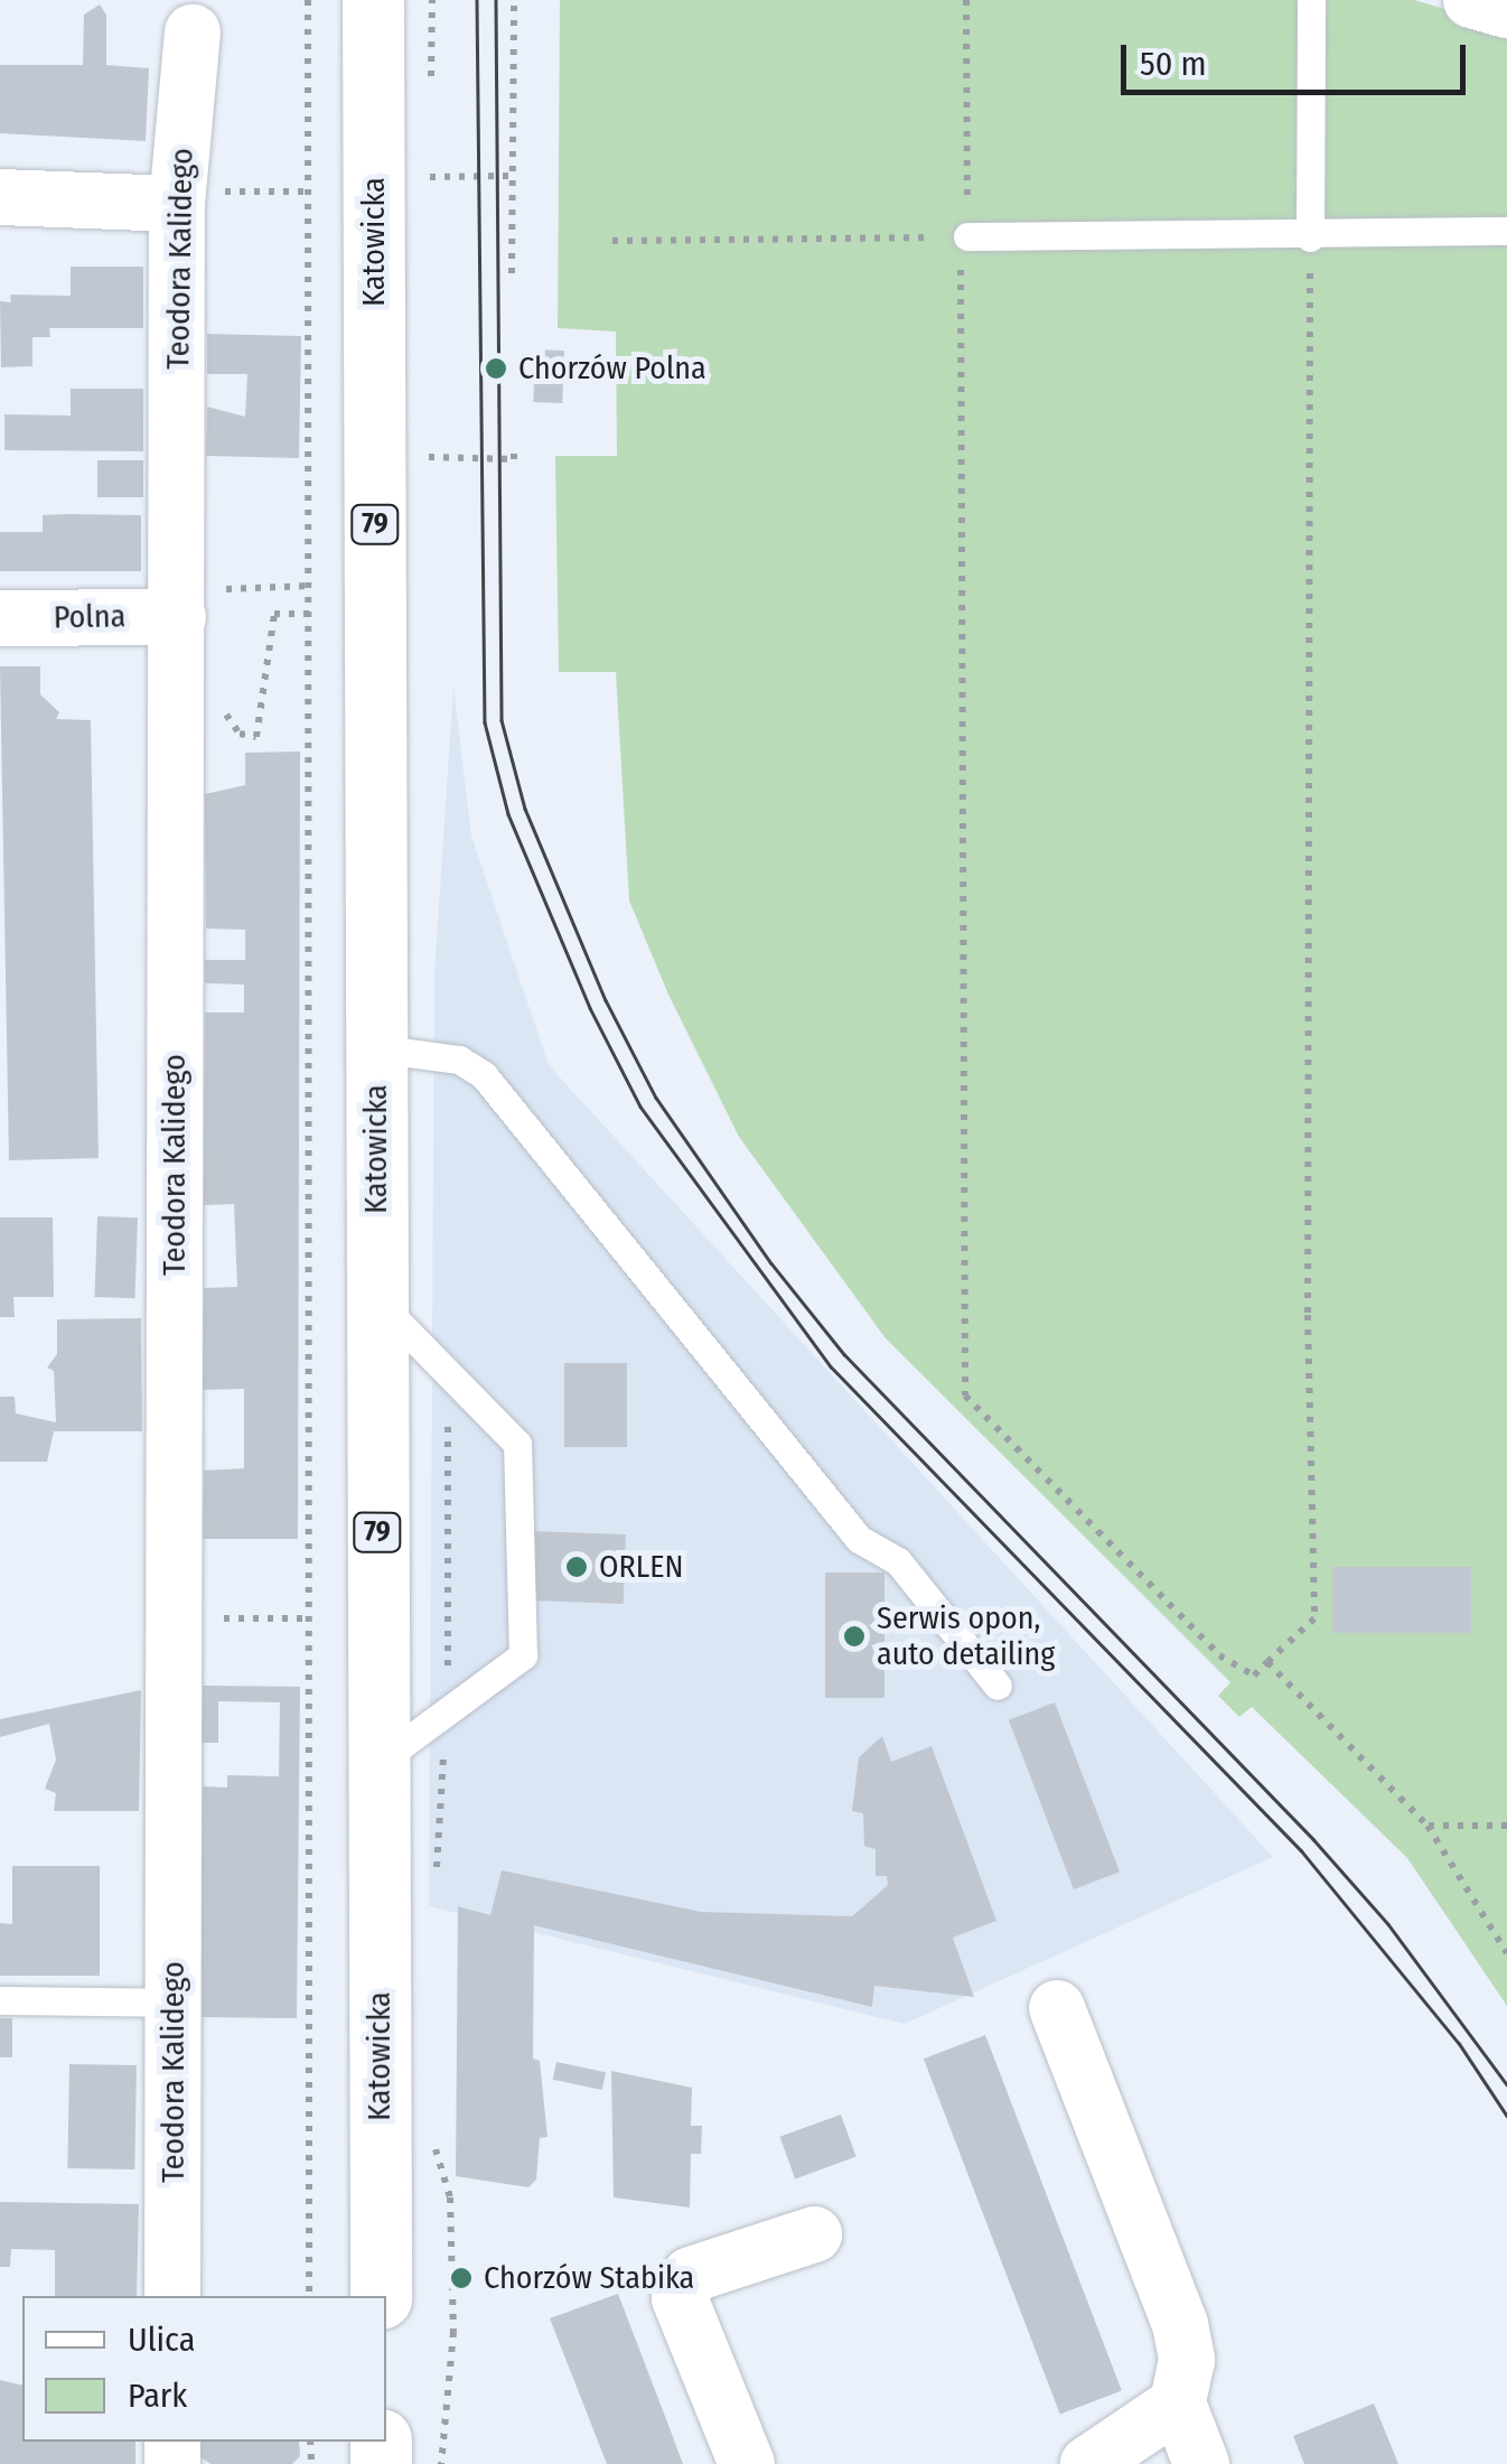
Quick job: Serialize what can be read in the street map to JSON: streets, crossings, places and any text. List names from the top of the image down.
{
  "streets": {
    "main road": ["Katowicka", "79"],
    "street": ["Teodora Kalidego", "Polna"]
  },
  "crossings": [
    ["Teodora Kalidego", "Polna"]
  ],
  "places": [
    "Chorzów Polna",
    "ORLEN",
    "Serwis opon, auto detailing",
    "Chorzów Stabika"
  ],
  "legend": ["Ulica", "Park"],
  "scale_bar": "50 m"
}
